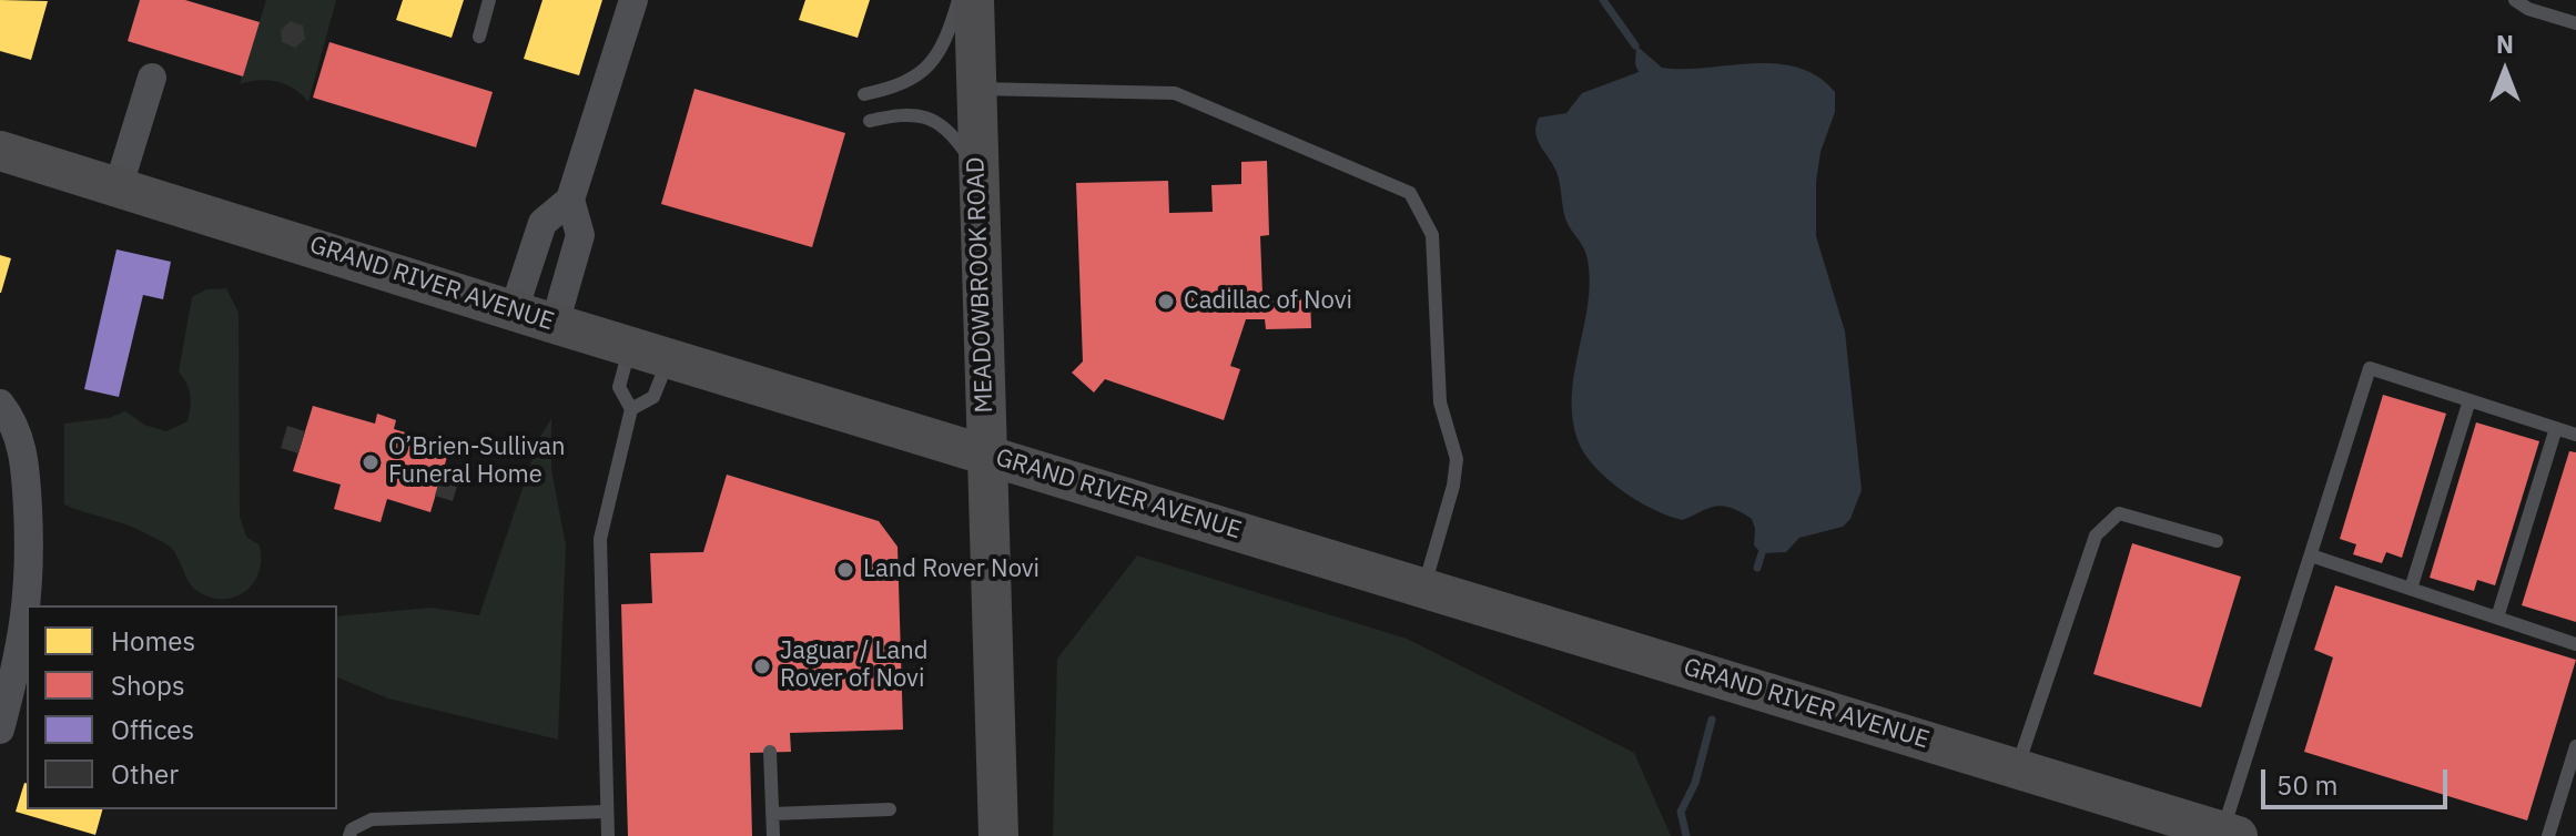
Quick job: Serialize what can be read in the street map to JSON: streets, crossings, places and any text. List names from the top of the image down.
{
  "streets": {
    "main road": ["GRAND RIVER AVENUE", "MEADOWBROOK ROAD"]
  },
  "crossings": [
    ["GRAND RIVER AVENUE", "MEADOWBROOK ROAD"]
  ],
  "places": [
    "Cadillac of Novi",
    "O’Brien-Sullivan Funeral Home",
    "Land Rover Novi",
    "Jaguar / Land Rover of Novi"
  ],
  "legend": [
    "Homes",
    "Shops",
    "Offices",
    "Other"
  ],
  "scale_bar": "50 m",
  "north": "top"
}
